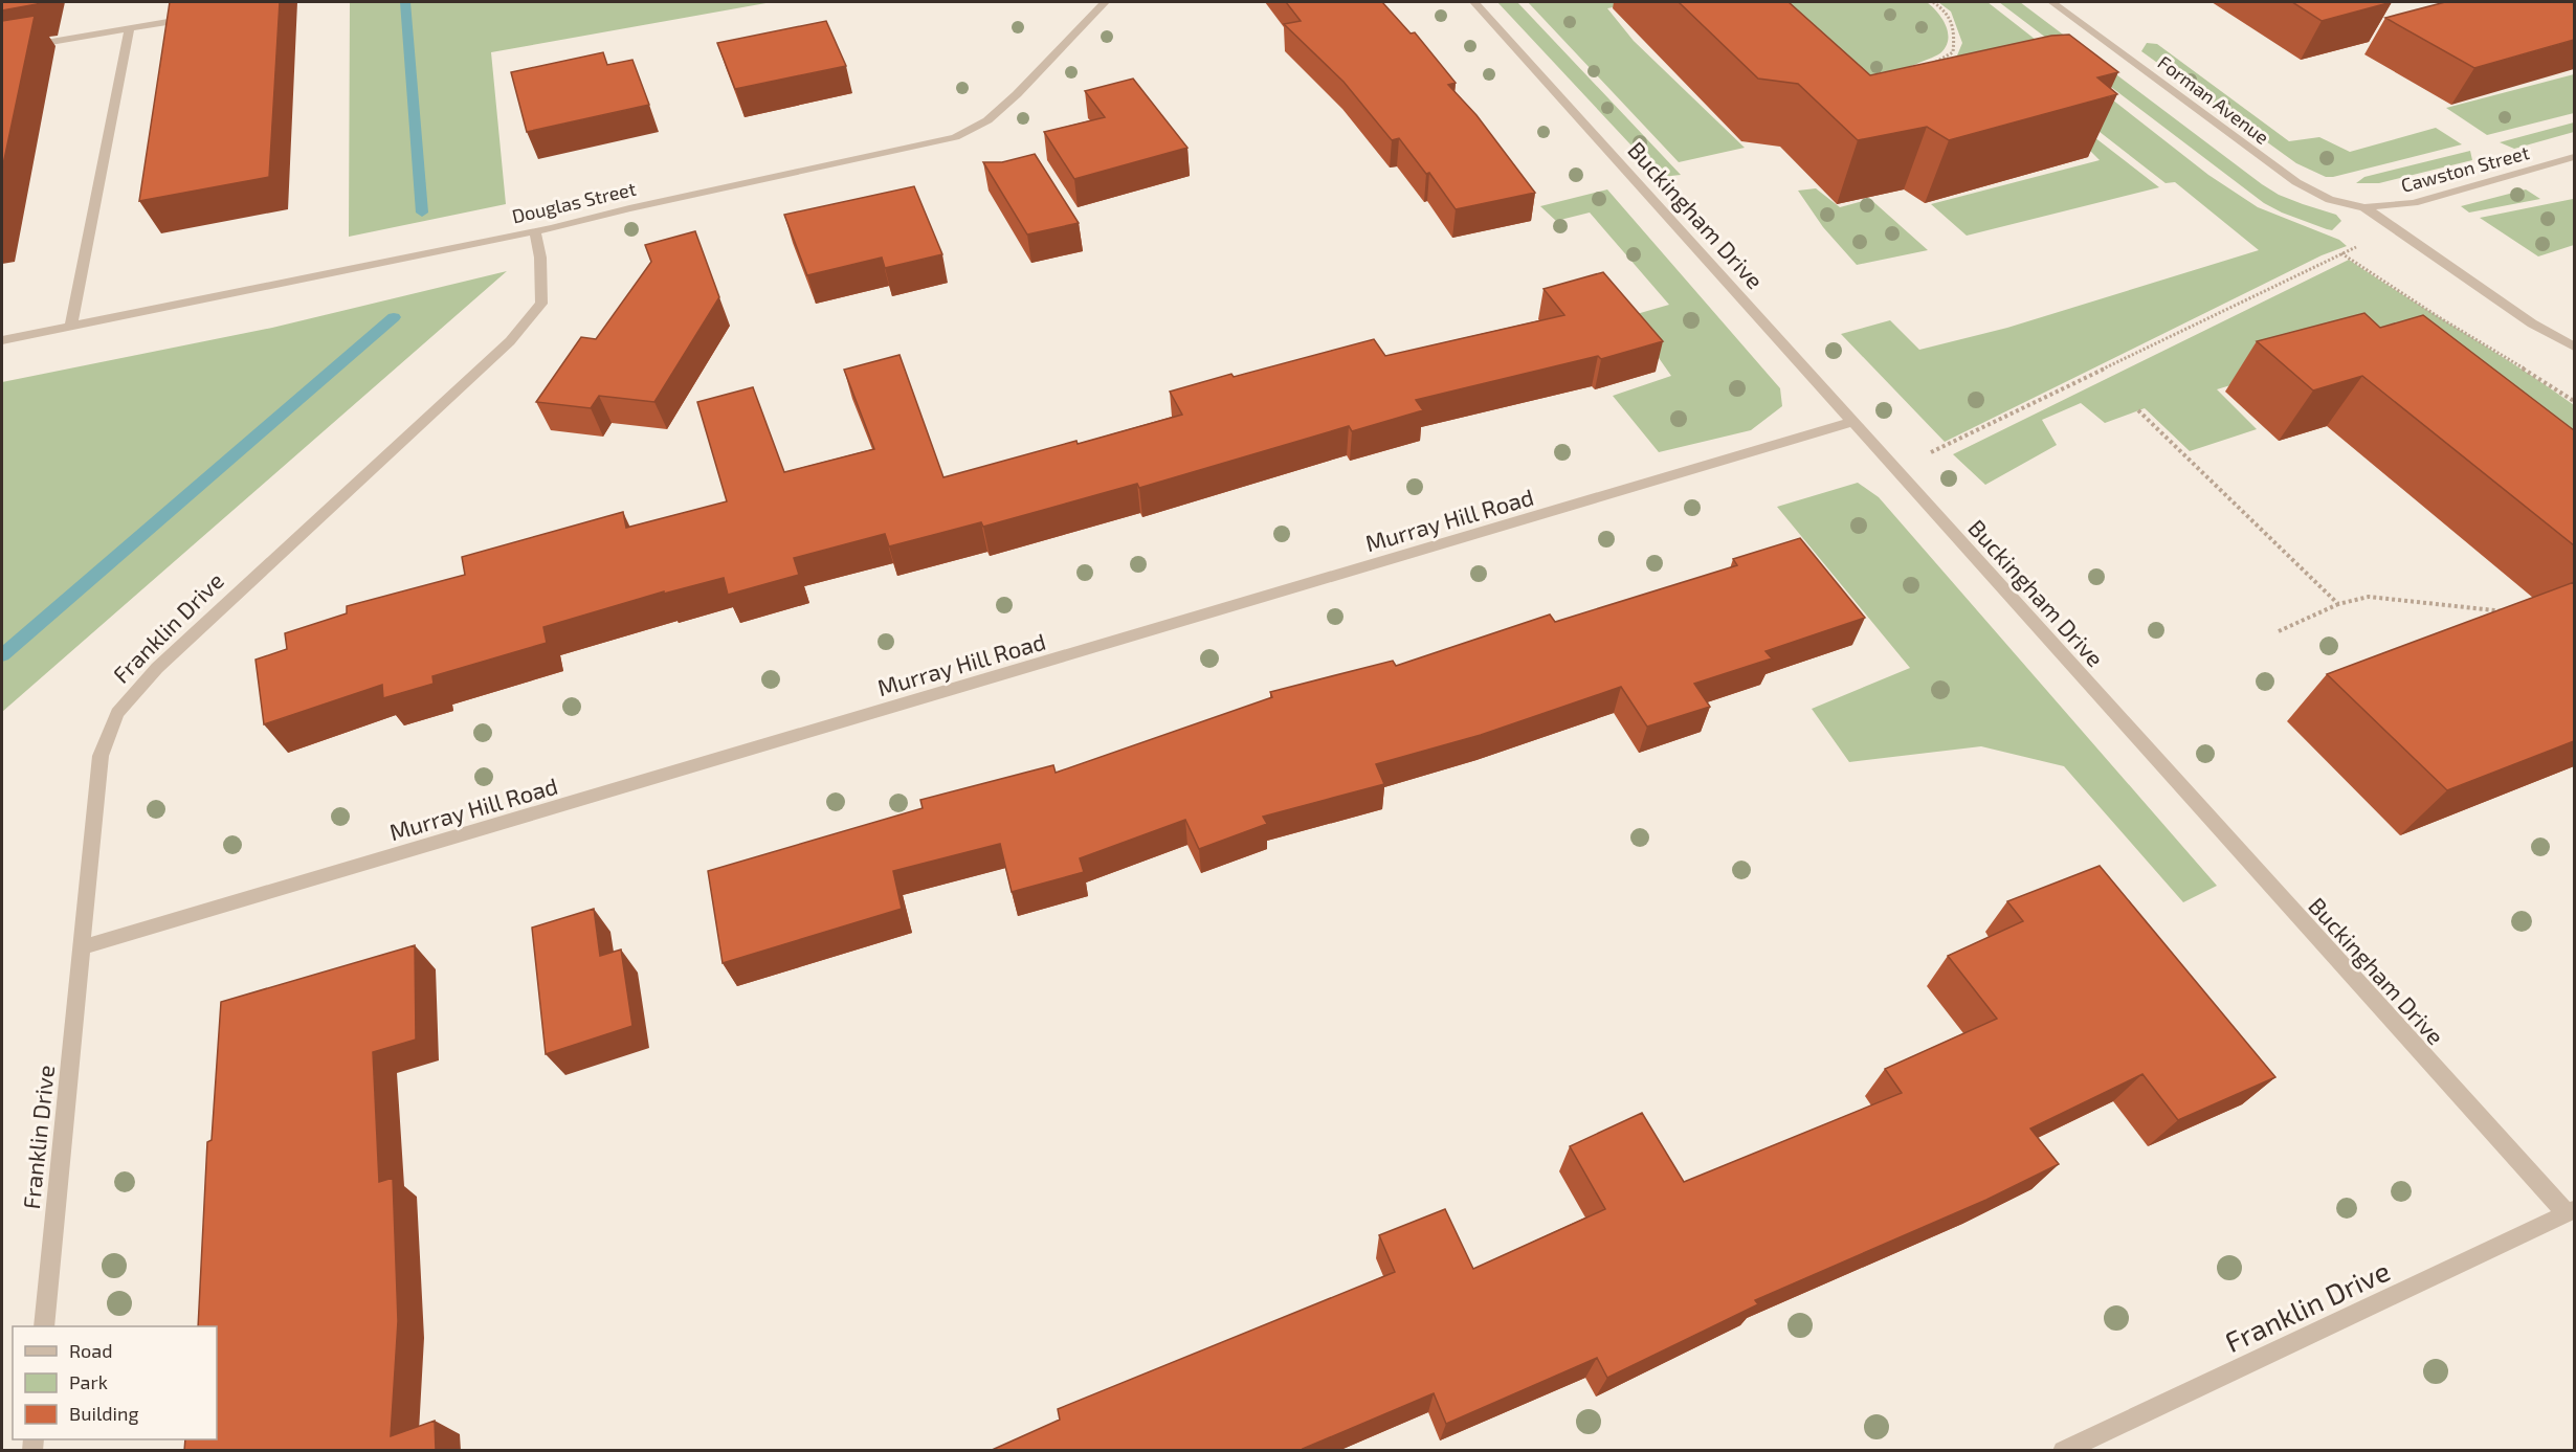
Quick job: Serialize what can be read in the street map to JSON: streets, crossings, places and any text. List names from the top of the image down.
{
  "streets": {
    "street": [
      "Forman Avenue",
      "Cawston Street",
      "Douglas Street",
      "Buckingham Drive",
      "Murray Hill Road",
      "Franklin Drive"
    ]
  },
  "crossings": [
    ["Forman Avenue", "Cawston Street"],
    ["Douglas Street", "Franklin Drive"],
    ["Buckingham Drive", "Murray Hill Road"],
    ["Buckingham Drive", "Franklin Drive"],
    ["Murray Hill Road", "Franklin Drive"]
  ],
  "legend": ["Road", "Park", "Building"]
}
